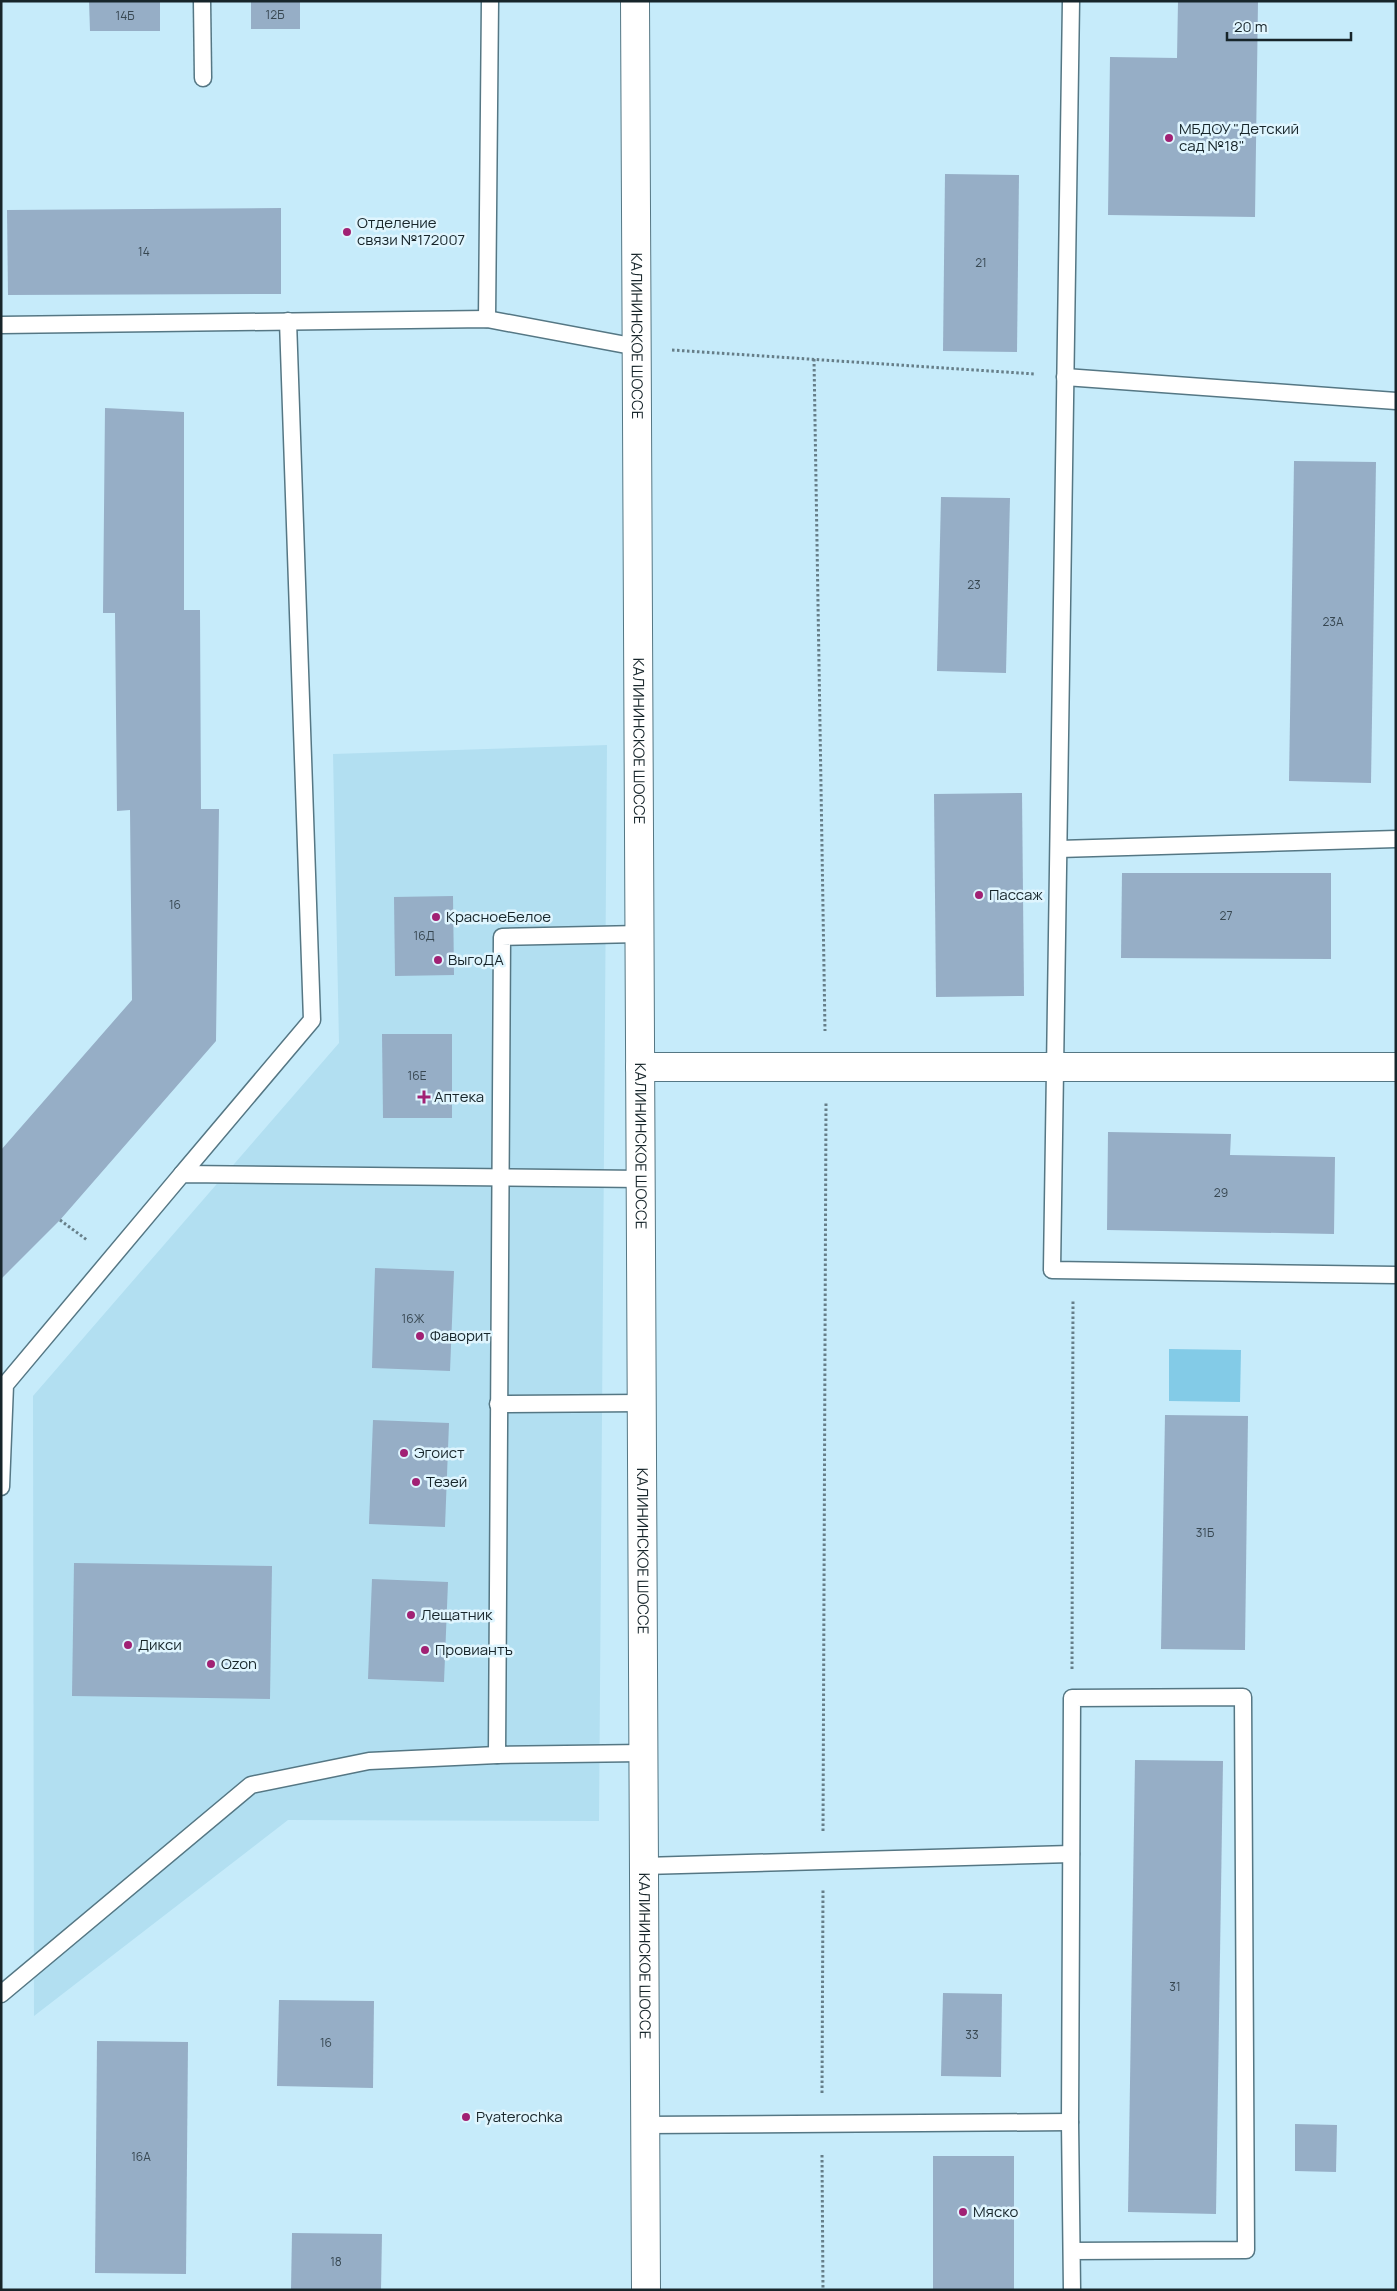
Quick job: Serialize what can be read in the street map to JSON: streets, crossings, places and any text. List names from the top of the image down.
{
  "streets": {
    "main road": ["КАЛИНИНСКОЕ ШОССЕ"]
  },
  "places": {
    "other": [
      "МБДОУ \"Детский сад №18\"",
      "Отделение связи №172007",
      "Пассаж",
      "КрасноеБелое",
      "ВыгоДА",
      "Фаворит",
      "Эгоист",
      "Тезей",
      "Лещатник",
      "Дикси",
      "Провиантъ",
      "Ozon",
      "Pyaterochka",
      "Мяско"
    ],
    "health": ["Аптека"]
  },
  "house_numbers": [
    "12Б",
    "14Б",
    "14",
    "21",
    "23",
    "23А",
    "16",
    "27",
    "16Д",
    "16Е",
    "29",
    "16Ж",
    "31Б",
    "31",
    "33",
    "16",
    "16А",
    "18"
  ],
  "scale_bar": "20 m"
}
